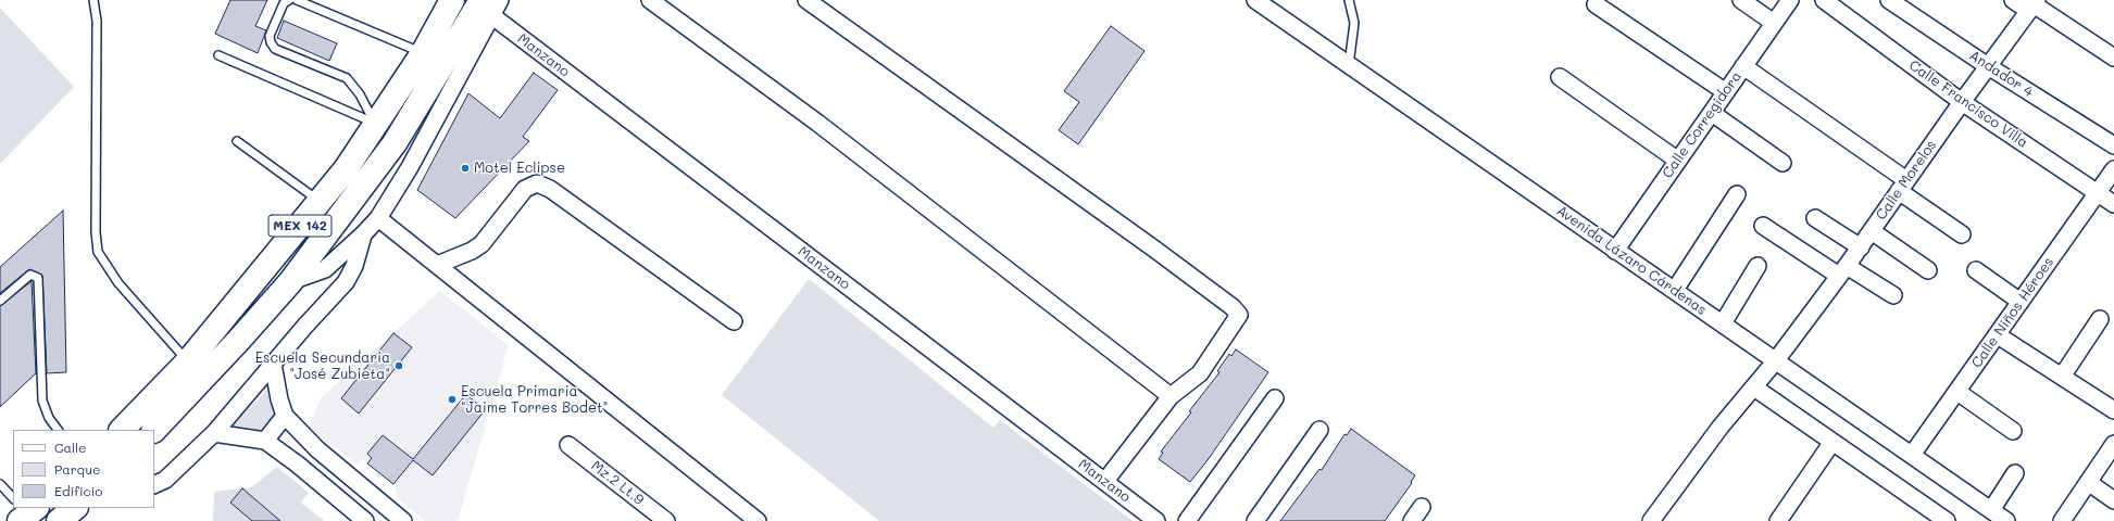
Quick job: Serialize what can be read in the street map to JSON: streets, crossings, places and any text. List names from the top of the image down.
{
  "streets": {
    "highway": ["MEX 142"],
    "street": [
      "Manzano",
      "Andador 4",
      "Calle Francisco Villa",
      "Calle Corregidora",
      "Calle Morelos",
      "Avenida Lázaro Cárdenas",
      "Calle Niños Héroes",
      "Mz.2 Lt.9"
    ]
  },
  "crossings": [
    ["Manzano", "MEX 142"],
    ["Andador 4", "Calle Morelos"],
    ["Calle Francisco Villa", "Calle Morelos"],
    ["Calle Francisco Villa", "Calle Niños Héroes"],
    ["Calle Corregidora", "Avenida Lázaro Cárdenas"],
    ["Calle Morelos", "Avenida Lázaro Cárdenas"],
    ["Avenida Lázaro Cárdenas", "Calle Niños Héroes"]
  ],
  "places": ["Motel Eclipse", "Escuela Secundaria \"José Zubieta\"", "Escuela Primaria \"Jaime Torres Bodet\""],
  "legend": ["Calle", "Parque", "Edificio"]
}
